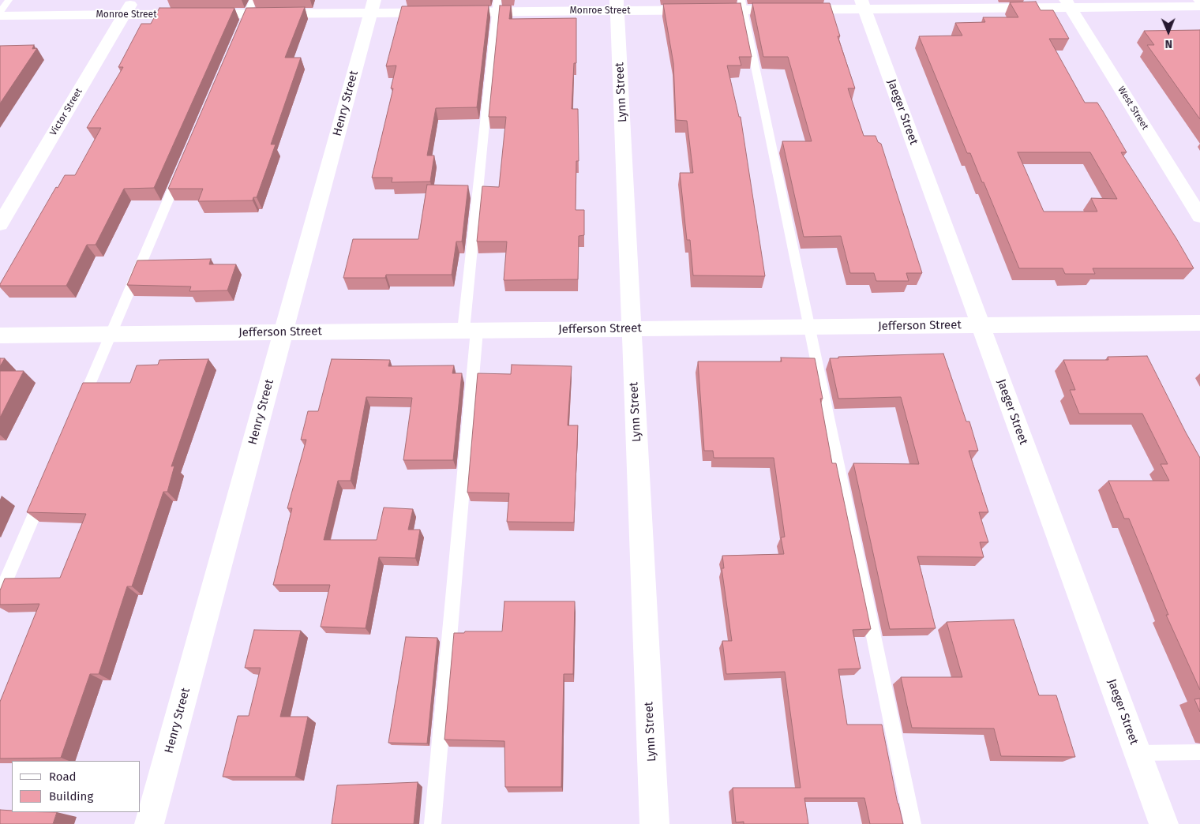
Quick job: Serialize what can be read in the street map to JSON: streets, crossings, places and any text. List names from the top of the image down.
{
  "streets": {
    "street": [
      "Monroe Street",
      "Lynn Street",
      "Henry Street",
      "West Street",
      "Victor Street",
      "Jaeger Street",
      "Jefferson Street"
    ]
  },
  "crossings": [
    ["Monroe Street", "Lynn Street"],
    ["Monroe Street", "Henry Street"],
    ["Monroe Street", "West Street"],
    ["Monroe Street", "Victor Street"],
    ["Monroe Street", "Jaeger Street"],
    ["Lynn Street", "Jefferson Street"],
    ["Henry Street", "Jefferson Street"],
    ["Jaeger Street", "Jefferson Street"]
  ],
  "legend": ["Road", "Building"],
  "north": "bottom"
}
